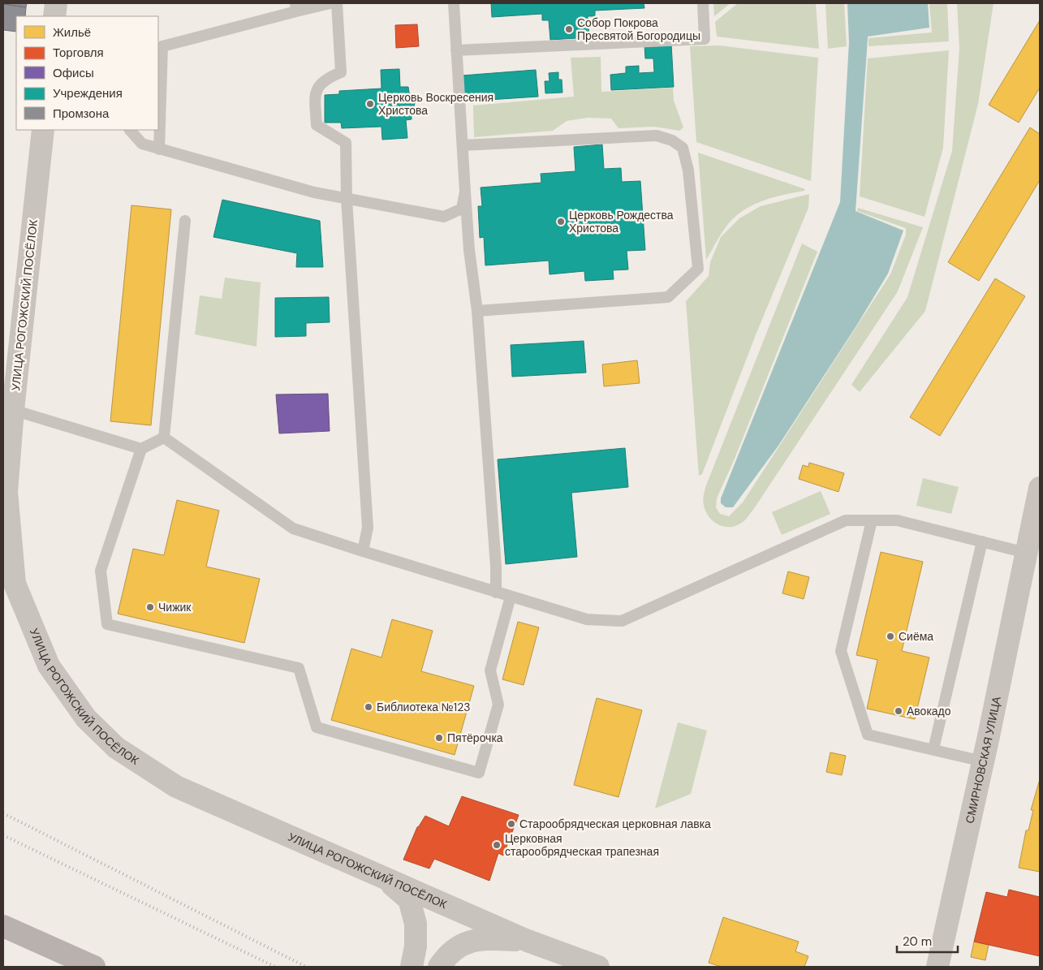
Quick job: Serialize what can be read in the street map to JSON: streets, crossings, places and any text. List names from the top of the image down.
{
  "streets": {
    "street": ["УЛИЦА РОГОЖСКИЙ ПОСЁЛОК", "СМИРНОВСКАЯ УЛИЦА"]
  },
  "places": [
    "Собор Покрова Пресвятой Богородицы",
    "Церковь Воскресения Христова",
    "Церковь Рождества Христова",
    "Чижик",
    "Сиёма",
    "Библиотека №123",
    "Авокадо",
    "Пятёрочка",
    "Старообрядческая церковная лавка",
    "Церковная старообрядческая трапезная"
  ],
  "legend": [
    "Жильё",
    "Торговля",
    "Офисы",
    "Учреждения",
    "Промзона"
  ],
  "scale_bar": "20 m"
}
